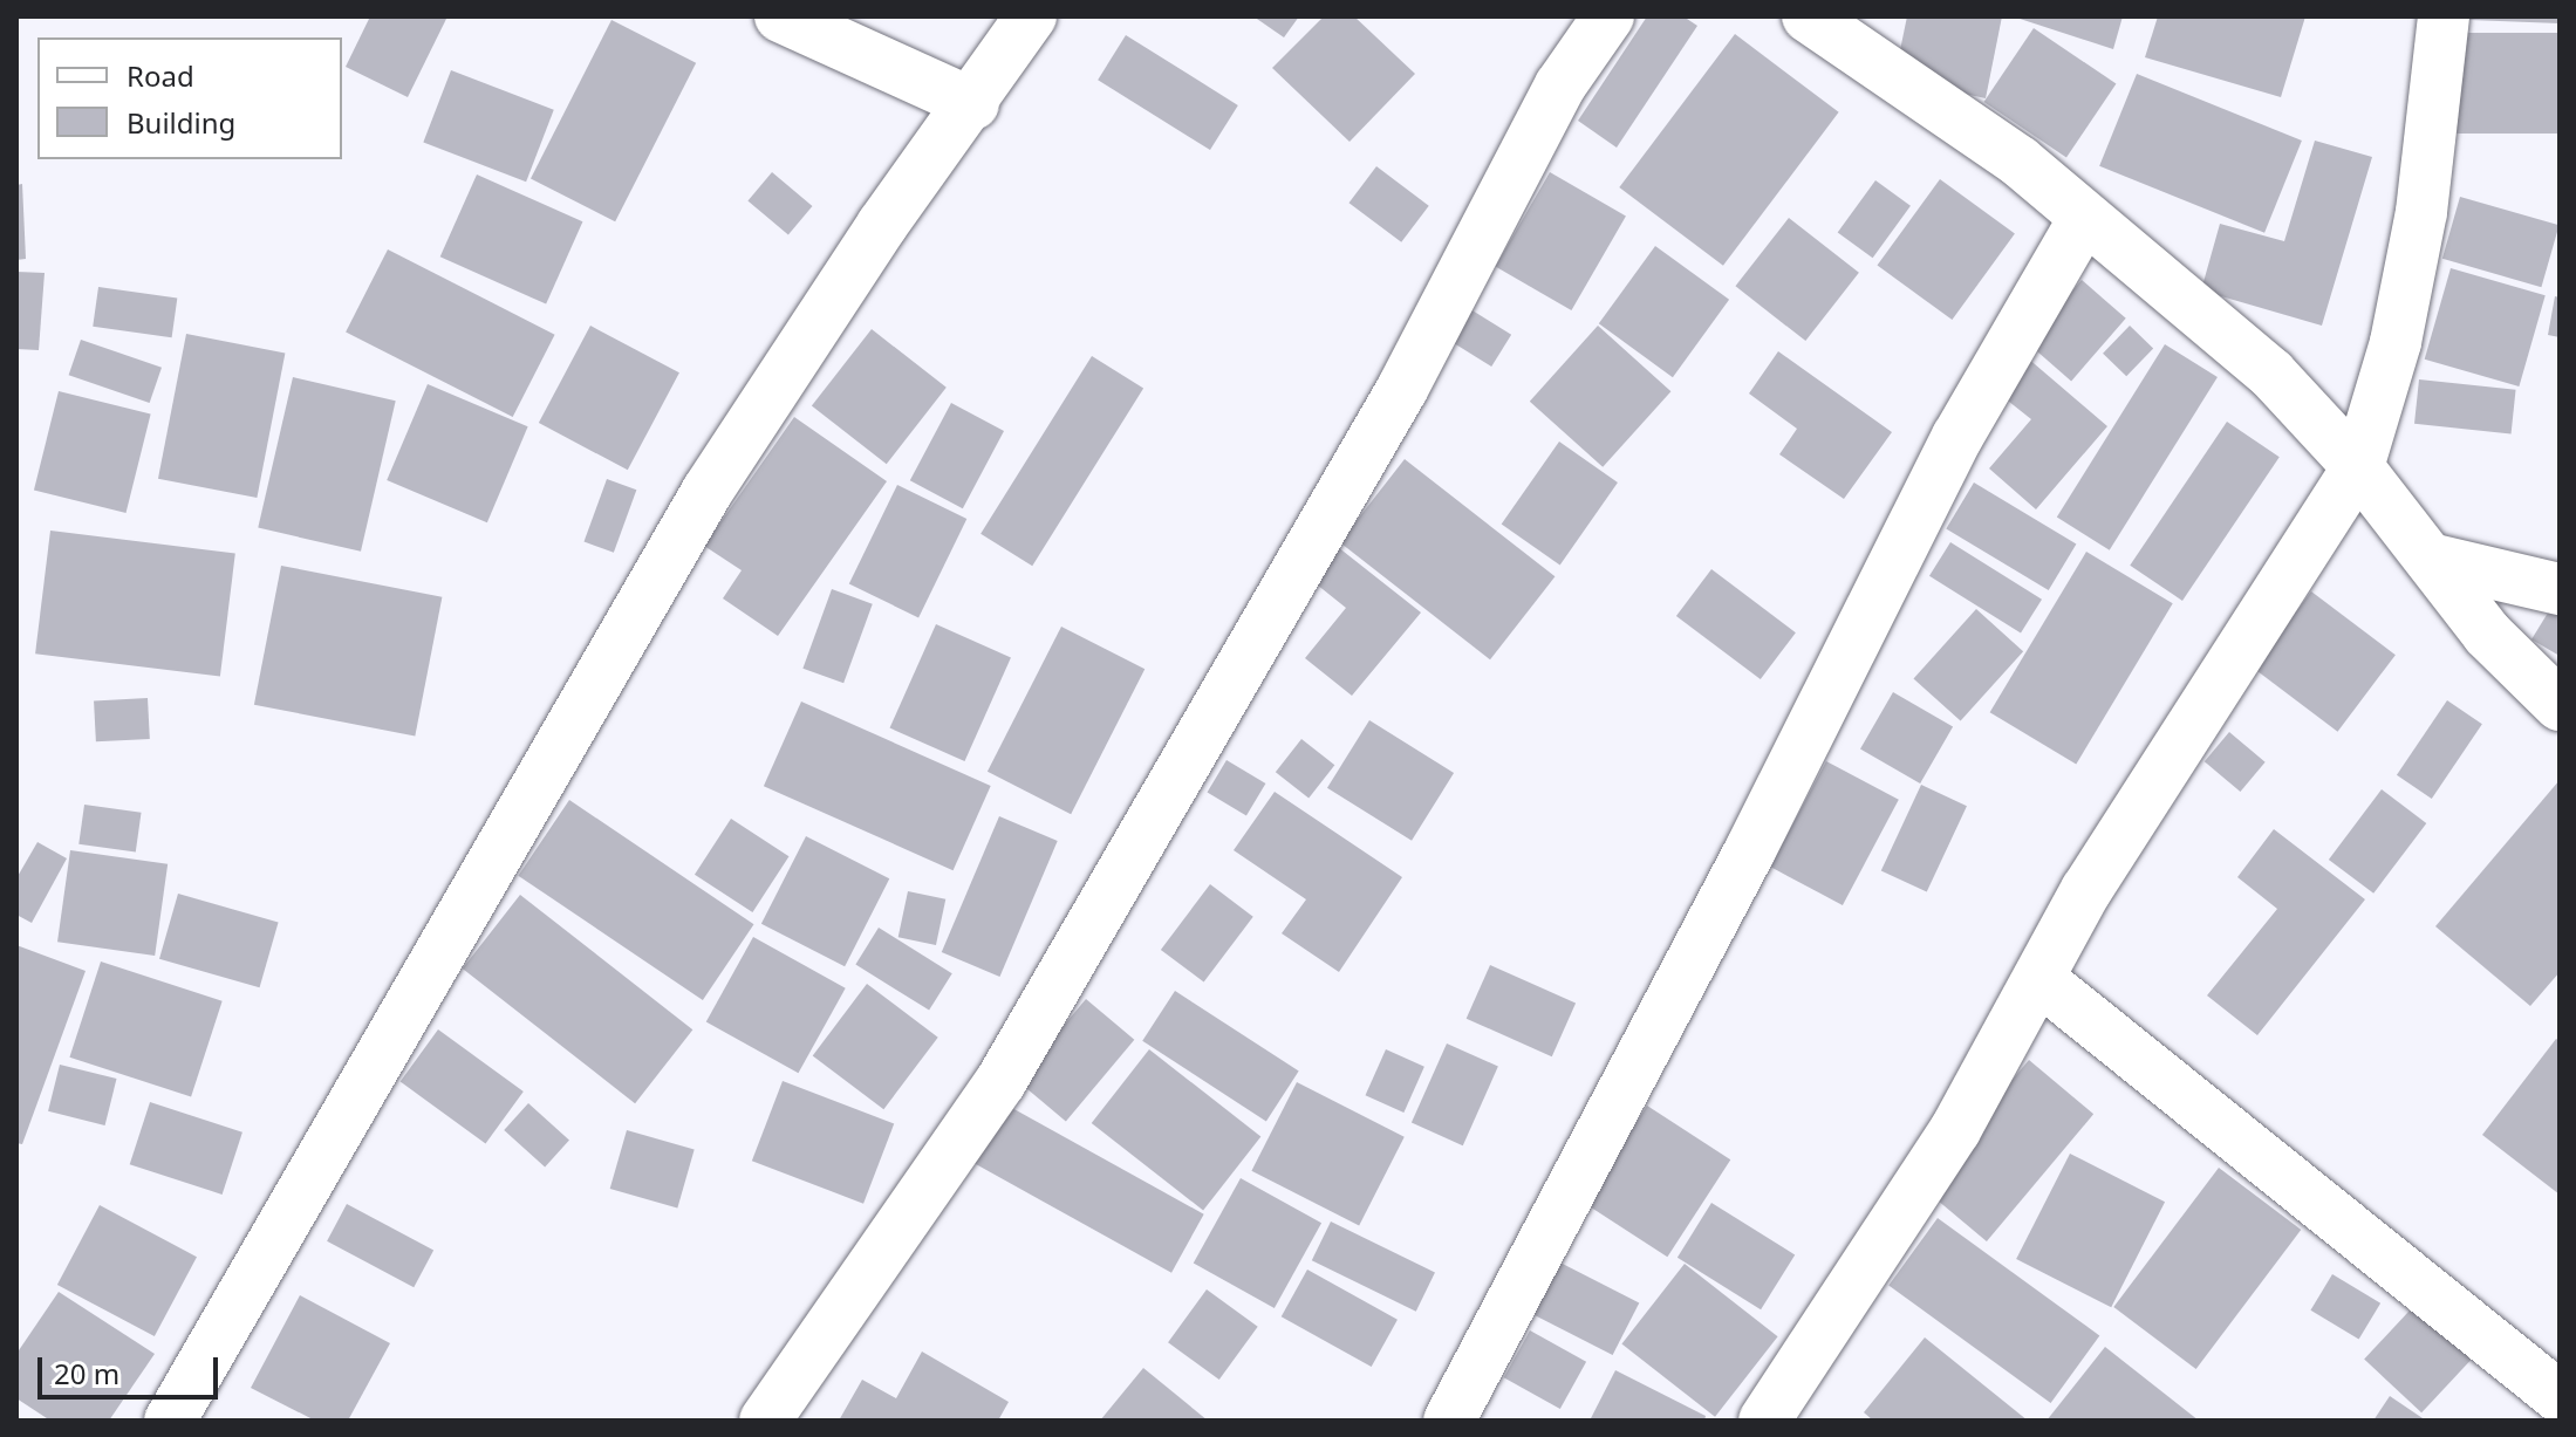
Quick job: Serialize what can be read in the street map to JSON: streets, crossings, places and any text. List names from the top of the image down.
{
  "legend": ["Road", "Building"],
  "scale_bar": "20 m"
}
